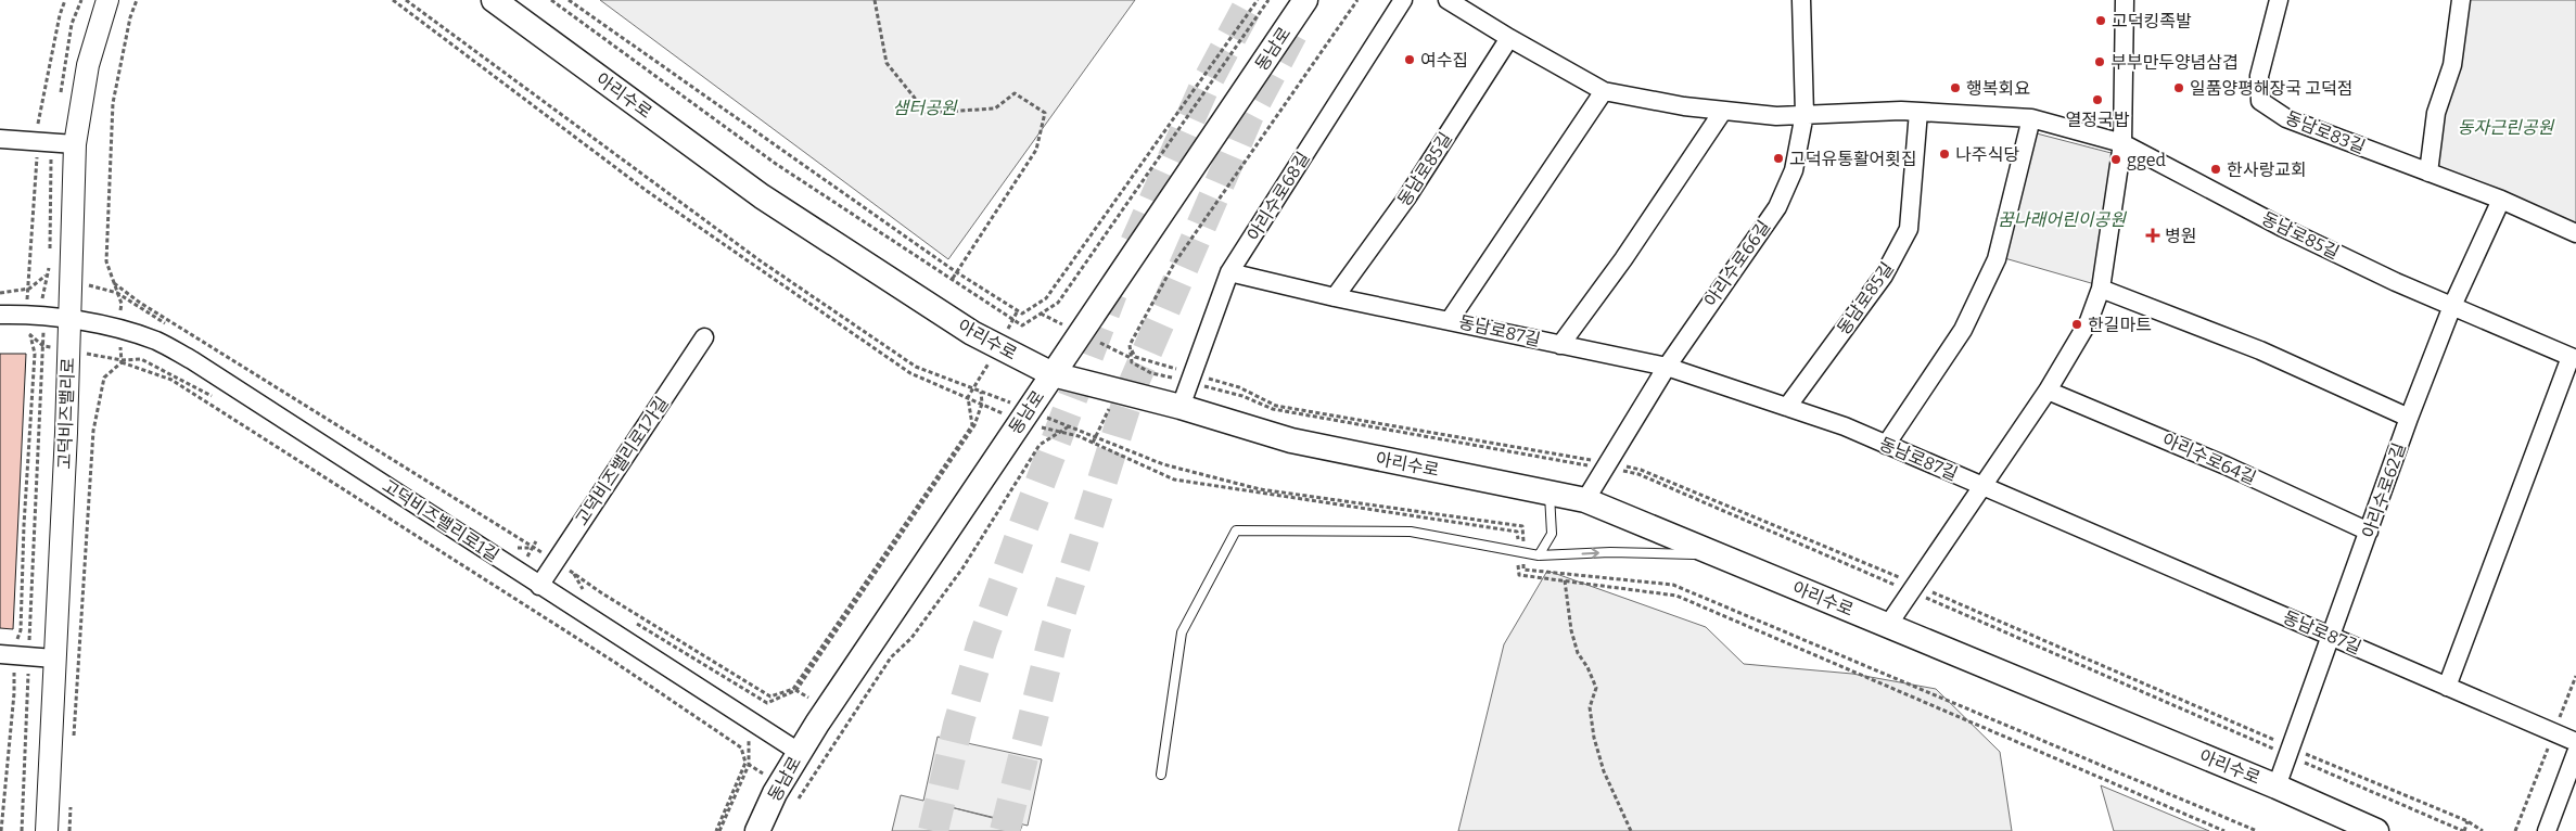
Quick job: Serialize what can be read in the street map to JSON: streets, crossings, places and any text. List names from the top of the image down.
{
  "streets": {
    "main road": ["동남로", "아리수로"],
    "street": [
      "동남로83길",
      "동남로85길",
      "아리수로68길",
      "아리수로66길",
      "동남로87길",
      "고덕비즈밸리로",
      "아리수로64길",
      "고덕비즈밸리로1가길",
      "아리수로62길",
      "고덕비즈밸리로1길"
    ]
  },
  "crossings": [
    ["동남로", "아리수로"],
    ["동남로", "고덕비즈밸리로1길"],
    ["아리수로", "아리수로68길"],
    ["아리수로", "아리수로66길"],
    ["아리수로", "아리수로62길"],
    ["동남로83길", "아리수로62길"],
    ["동남로85길", "아리수로66길"],
    ["동남로85길", "동남로87길"],
    ["동남로85길", "아리수로62길"],
    ["아리수로68길", "동남로87길"],
    ["아리수로66길", "동남로87길"],
    ["동남로87길", "아리수로62길"],
    ["고덕비즈밸리로", "고덕비즈밸리로1길"],
    ["아리수로64길", "아리수로62길"],
    ["고덕비즈밸리로1가길", "고덕비즈밸리로1길"]
  ],
  "parks": ["샘터공원", "동자근린공원", "꿈나래어린이공원"],
  "places": {
    "other": [
      "고덕킹족발",
      "여수집",
      "부부만두양념삼겹",
      "행복회요",
      "일품양평해장국 고덕점",
      "열정국밥",
      "나주식당",
      "고덕유통활어횟집",
      "gged",
      "한사랑교회",
      "한길마트"
    ],
    "health": ["병원"]
  }
}
